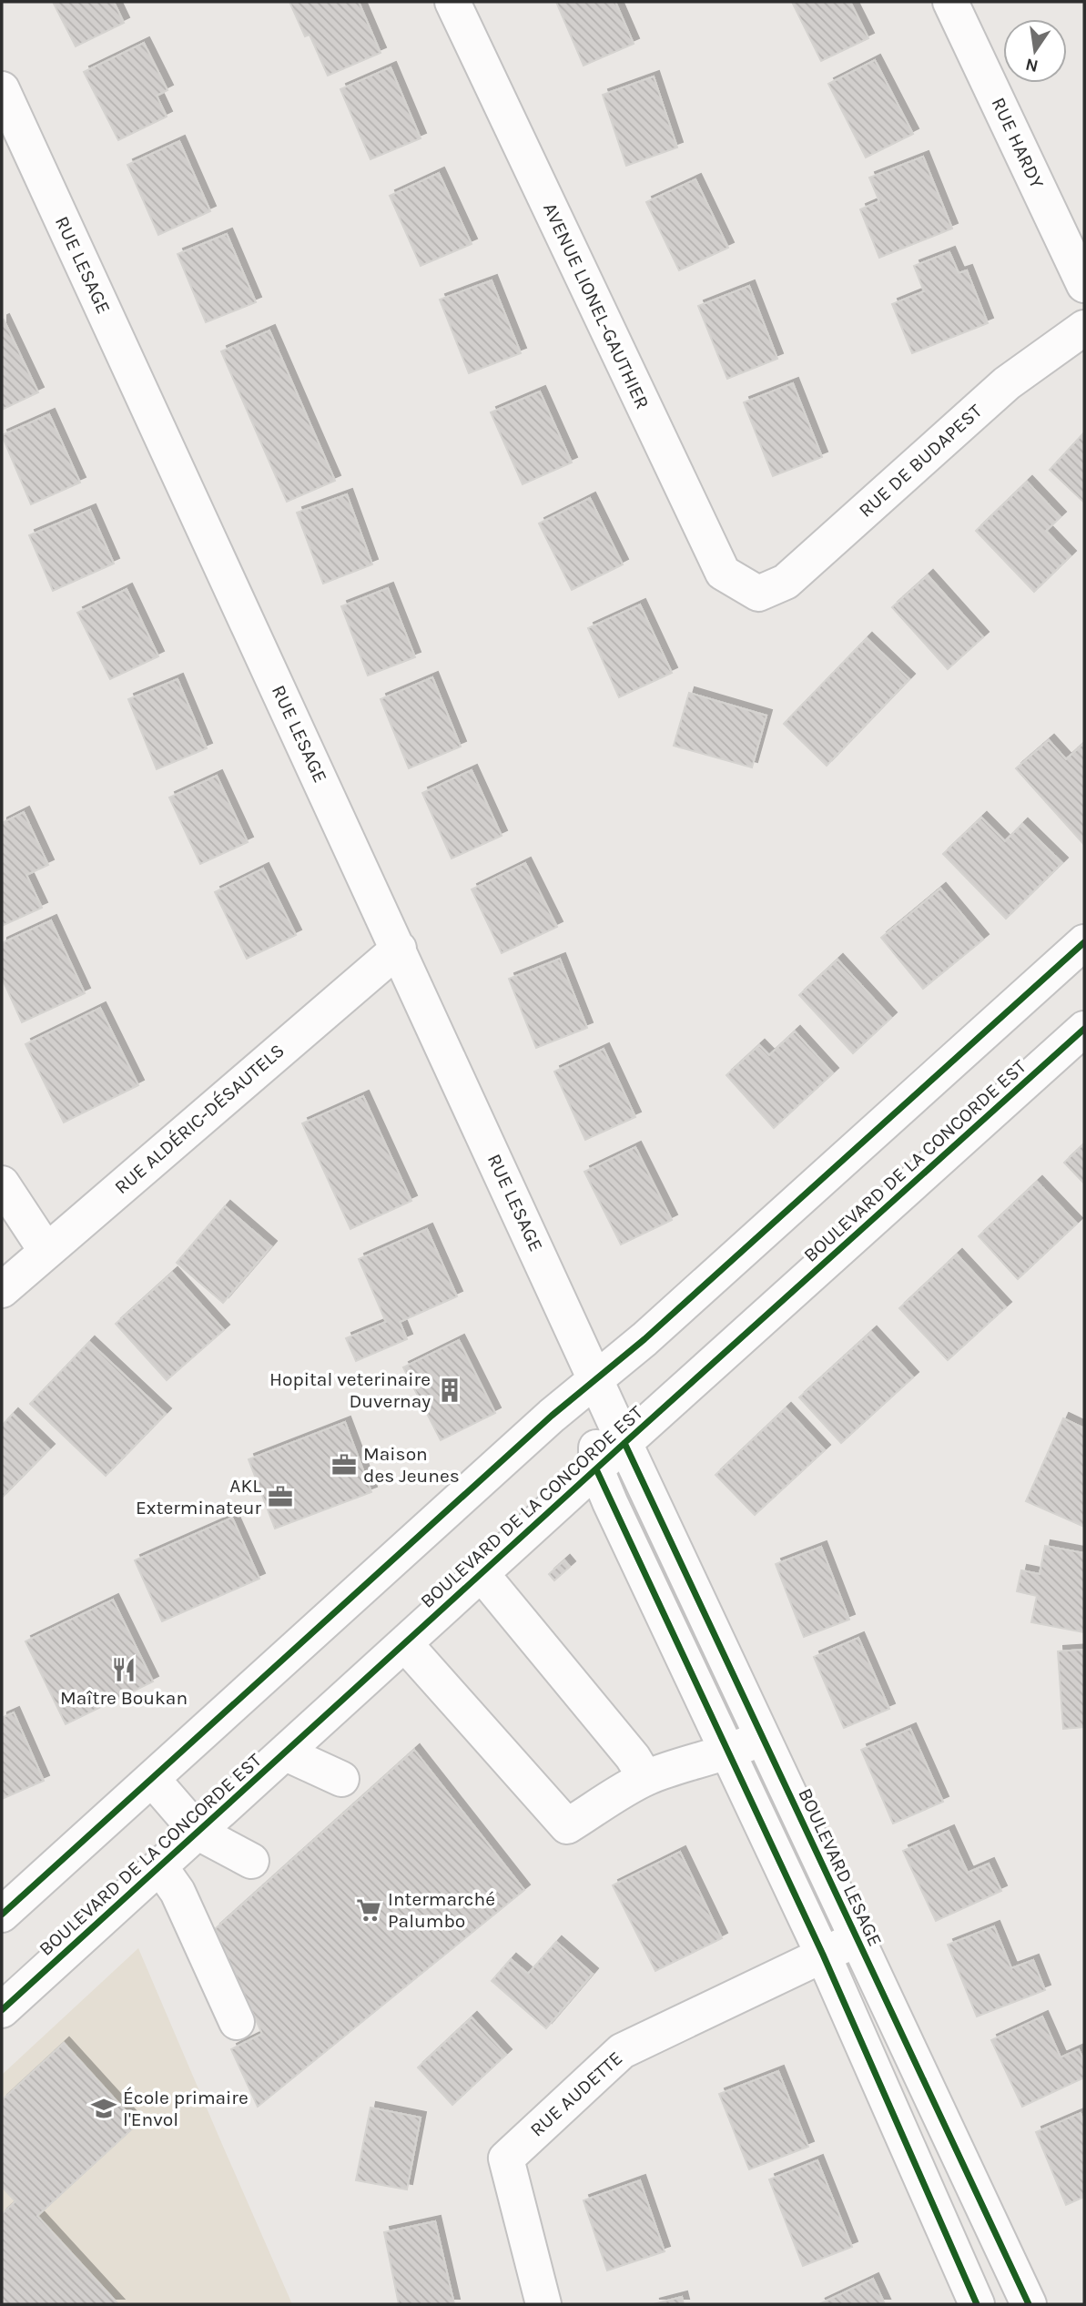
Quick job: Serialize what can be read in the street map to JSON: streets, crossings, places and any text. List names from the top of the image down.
{
  "streets": {
    "street": [
      "RUE HARDY",
      "RUE LESAGE",
      "AVENUE LIONEL-GAUTHIER",
      "RUE DE BUDAPEST",
      "RUE ALDÉRIC-DÉSAUTELS",
      "BOULEVARD DE LA CONCORDE EST",
      "BOULEVARD LESAGE",
      "RUE AUDETTE"
    ]
  },
  "crossings": [
    ["RUE LESAGE", "RUE ALDÉRIC-DÉSAUTELS"],
    ["RUE LESAGE", "BOULEVARD LESAGE"],
    ["AVENUE LIONEL-GAUTHIER", "RUE DE BUDAPEST"],
    ["BOULEVARD DE LA CONCORDE EST", "BOULEVARD LESAGE"],
    ["BOULEVARD LESAGE", "RUE AUDETTE"]
  ],
  "places": {
    "building": ["Hopital veterinaire Duvernay"],
    "office": ["Maison des Jeunes", "AKL Exterminateur"],
    "restaurant": ["Maître Boukan"],
    "supermarket": ["Intermarché Palumbo"],
    "school or university": ["École primaire l'Envol"]
  },
  "north": "bottom"
}
